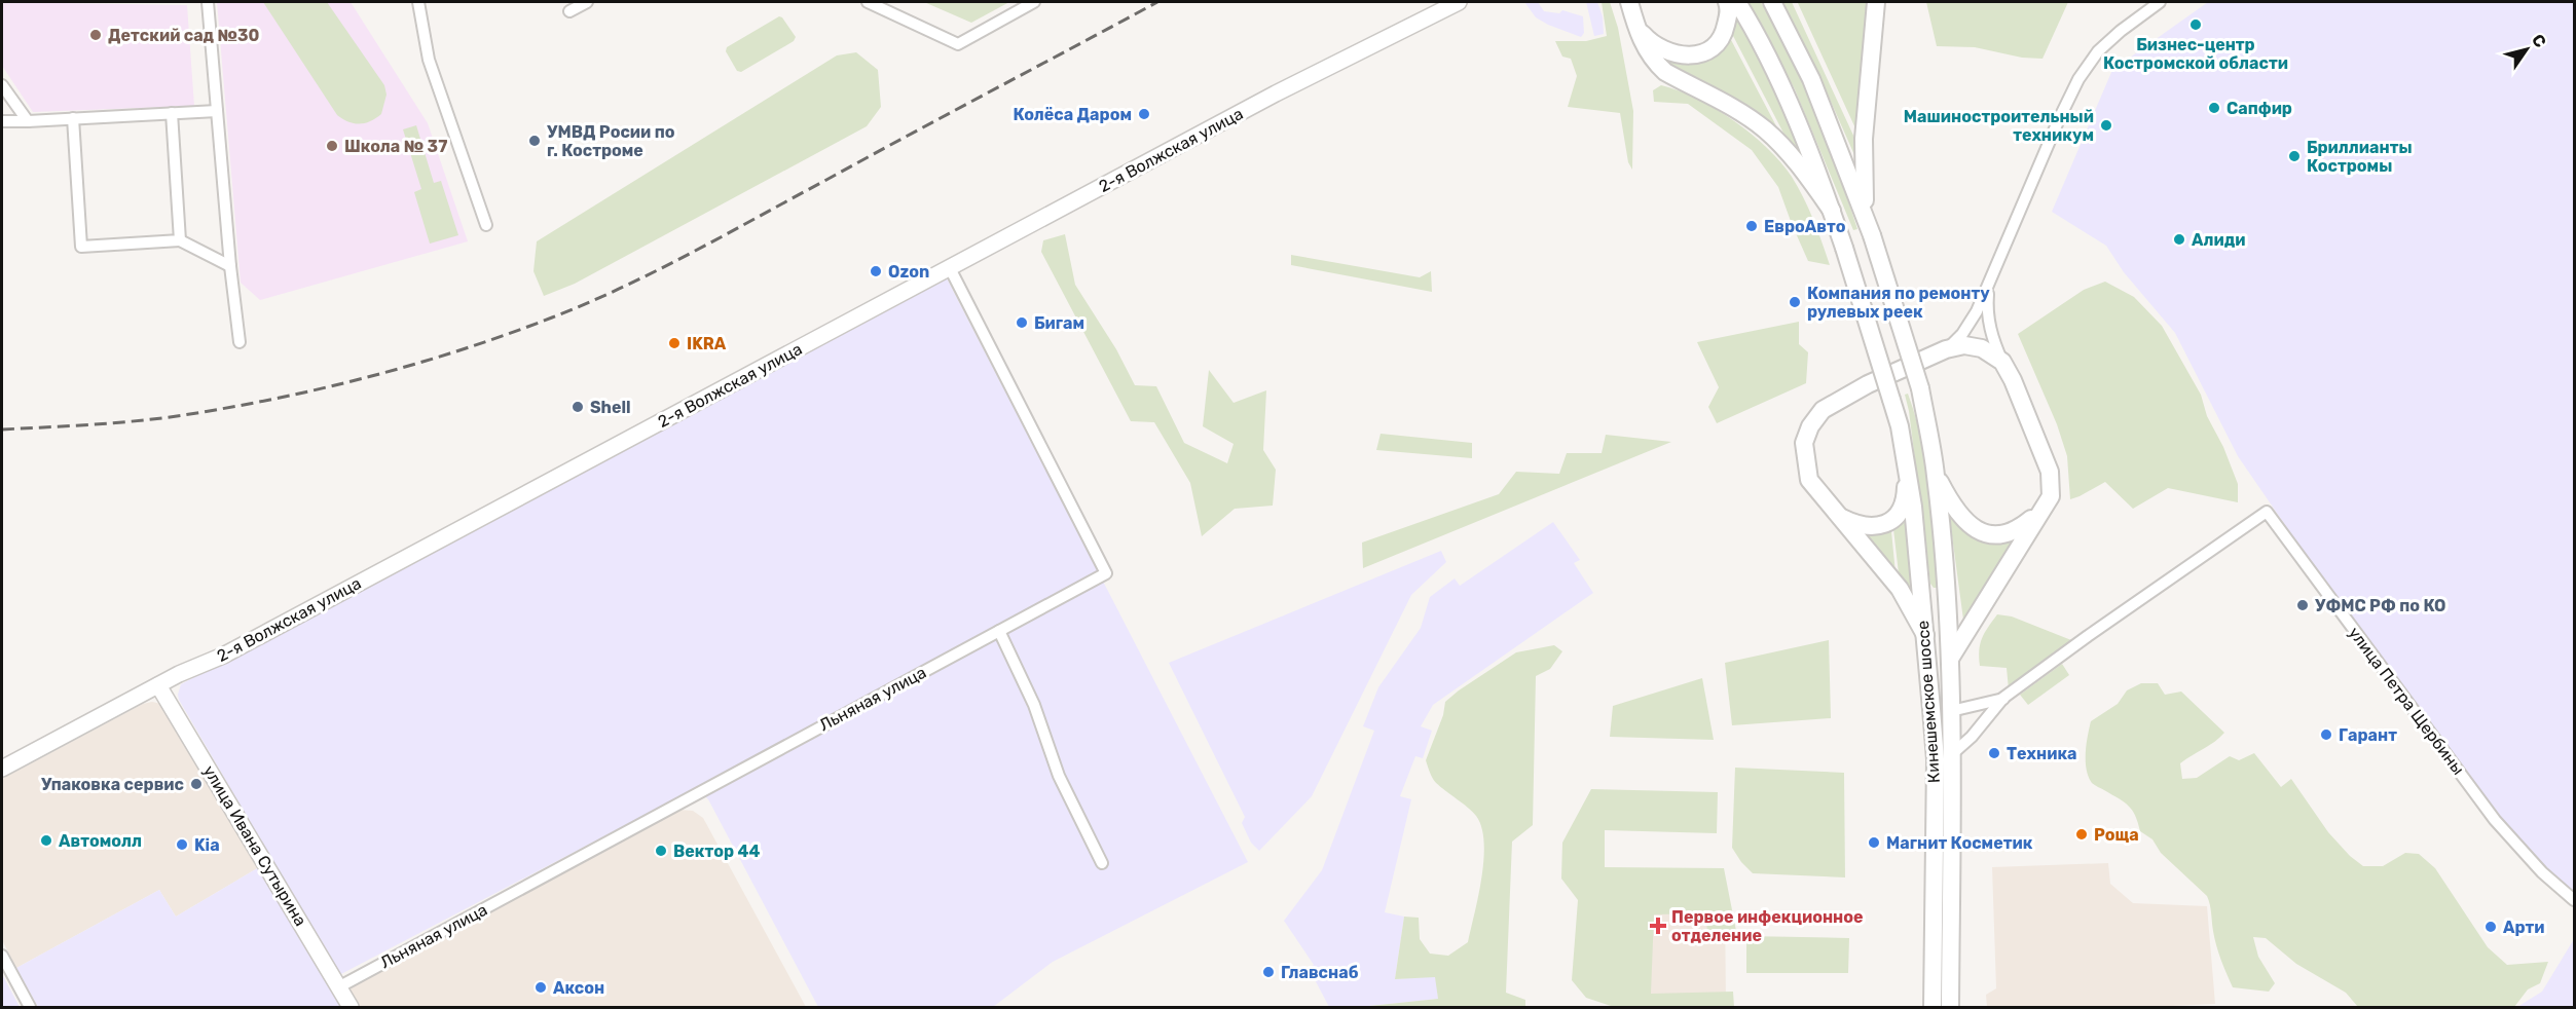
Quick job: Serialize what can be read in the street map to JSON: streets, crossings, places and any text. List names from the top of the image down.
{
  "streets": {
    "main road": ["Кинешемское шоссе"],
    "street": [
      "2-я Волжская улица",
      "Льняная улица",
      "улица Петра Щербины",
      "улица Ивана Сутырина"
    ]
  },
  "crossings": [
    ["2-я Волжская улица", "Льняная улица"],
    ["2-я Волжская улица", "улица Ивана Сутырина"],
    ["Льняная улица", "улица Ивана Сутырина"],
    ["улица Петра Щербины", "Кинешемское шоссе"]
  ],
  "places": {
    "other": [
      "Бизнес-центр Костромской области",
      "Детский сад №30",
      "Сапфир",
      "Колёса Даром",
      "Машиностроительный техникум",
      "УМВД Росии по г. Костроме",
      "Школа № 37",
      "Бриллианты Костромы",
      "ЕвроАвто",
      "Алиди",
      "Ozon",
      "Компания по ремонту рулевых реек",
      "Бигам",
      "IKRA",
      "Shell",
      "УФМС РФ по КО",
      "Гарант",
      "Техника",
      "Упаковка сервис",
      "Роща",
      "Автомолл",
      "Магнит Косметик",
      "Kia",
      "Вектор 44",
      "Арти",
      "Главснаб",
      "Аксон"
    ],
    "health": ["Первое инфекционное отделение"]
  },
  "north": "top right"
}
